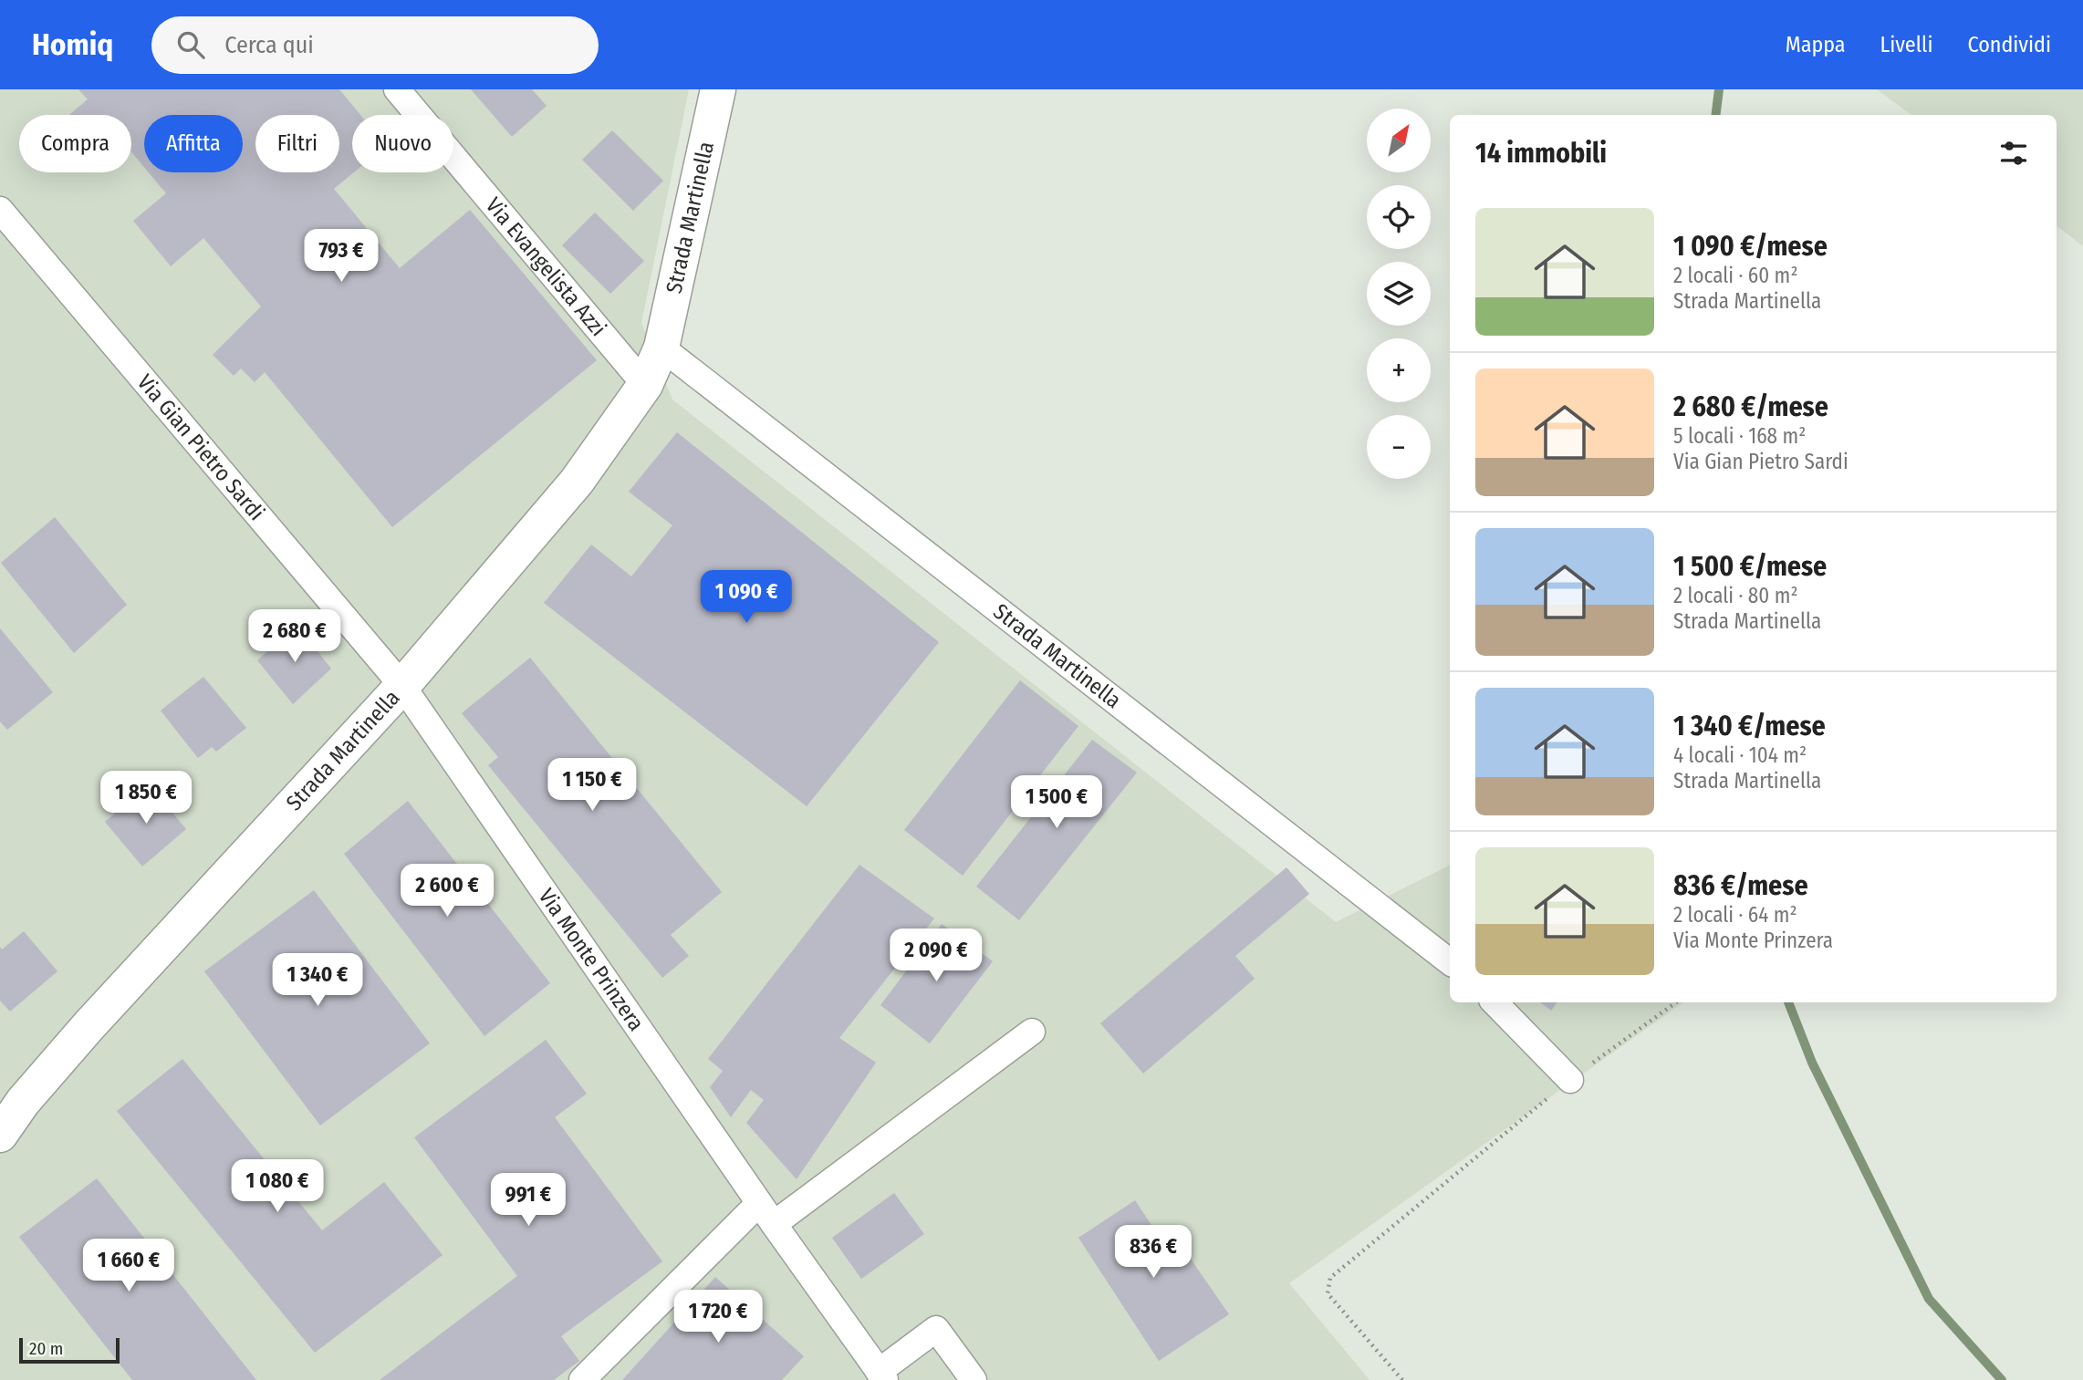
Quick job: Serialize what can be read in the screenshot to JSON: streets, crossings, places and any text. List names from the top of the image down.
{
  "streets": {
    "street": [
      "Strada Martinella",
      "Via Evangelista Azzi",
      "Via Gian Pietro Sardi",
      "Via Monte Prinzera"
    ]
  },
  "crossings": [
    ["Strada Martinella", "Via Evangelista Azzi"],
    ["Strada Martinella", "Via Gian Pietro Sardi"],
    ["Strada Martinella", "Via Monte Prinzera"],
    ["Via Gian Pietro Sardi", "Via Monte Prinzera"]
  ],
  "scale_bar": "20 m",
  "north": "top right",
  "page": {
    "header": "Homiq",
    "search": "Cerca qui",
    "nav": ["Mappa", "Livelli", "Condividi"],
    "map_buttons": ["+", "−"],
    "chip": [
      "Compra",
      "Affitta",
      "Filtri",
      "Nuovo"
    ],
    "heading": "14 immobili",
    "list": [
      {
        "name": "1 090 €/mese",
        "note": "2 locali · 60 m² · Strada Martinella"
      },
      {
        "name": "2 680 €/mese",
        "note": "5 locali · 168 m² · Via Gian Pietro Sardi"
      },
      {
        "name": "1 500 €/mese",
        "note": "2 locali · 80 m² · Strada Martinella"
      },
      {
        "name": "1 340 €/mese",
        "note": "4 locali · 104 m² · Strada Martinella"
      },
      {
        "name": "836 €/mese",
        "note": "2 locali · 64 m² · Via Monte Prinzera"
      }
    ],
    "price": [
      "793 €",
      "1 090 €",
      "2 680 €",
      "1 150 €",
      "1 850 €",
      "1 500 €",
      "2 600 €",
      "2 090 €",
      "1 340 €",
      "1 080 €",
      "991 €",
      "836 €",
      "1 660 €",
      "1 720 €"
    ],
    "scale": "20 m"
  }
}
